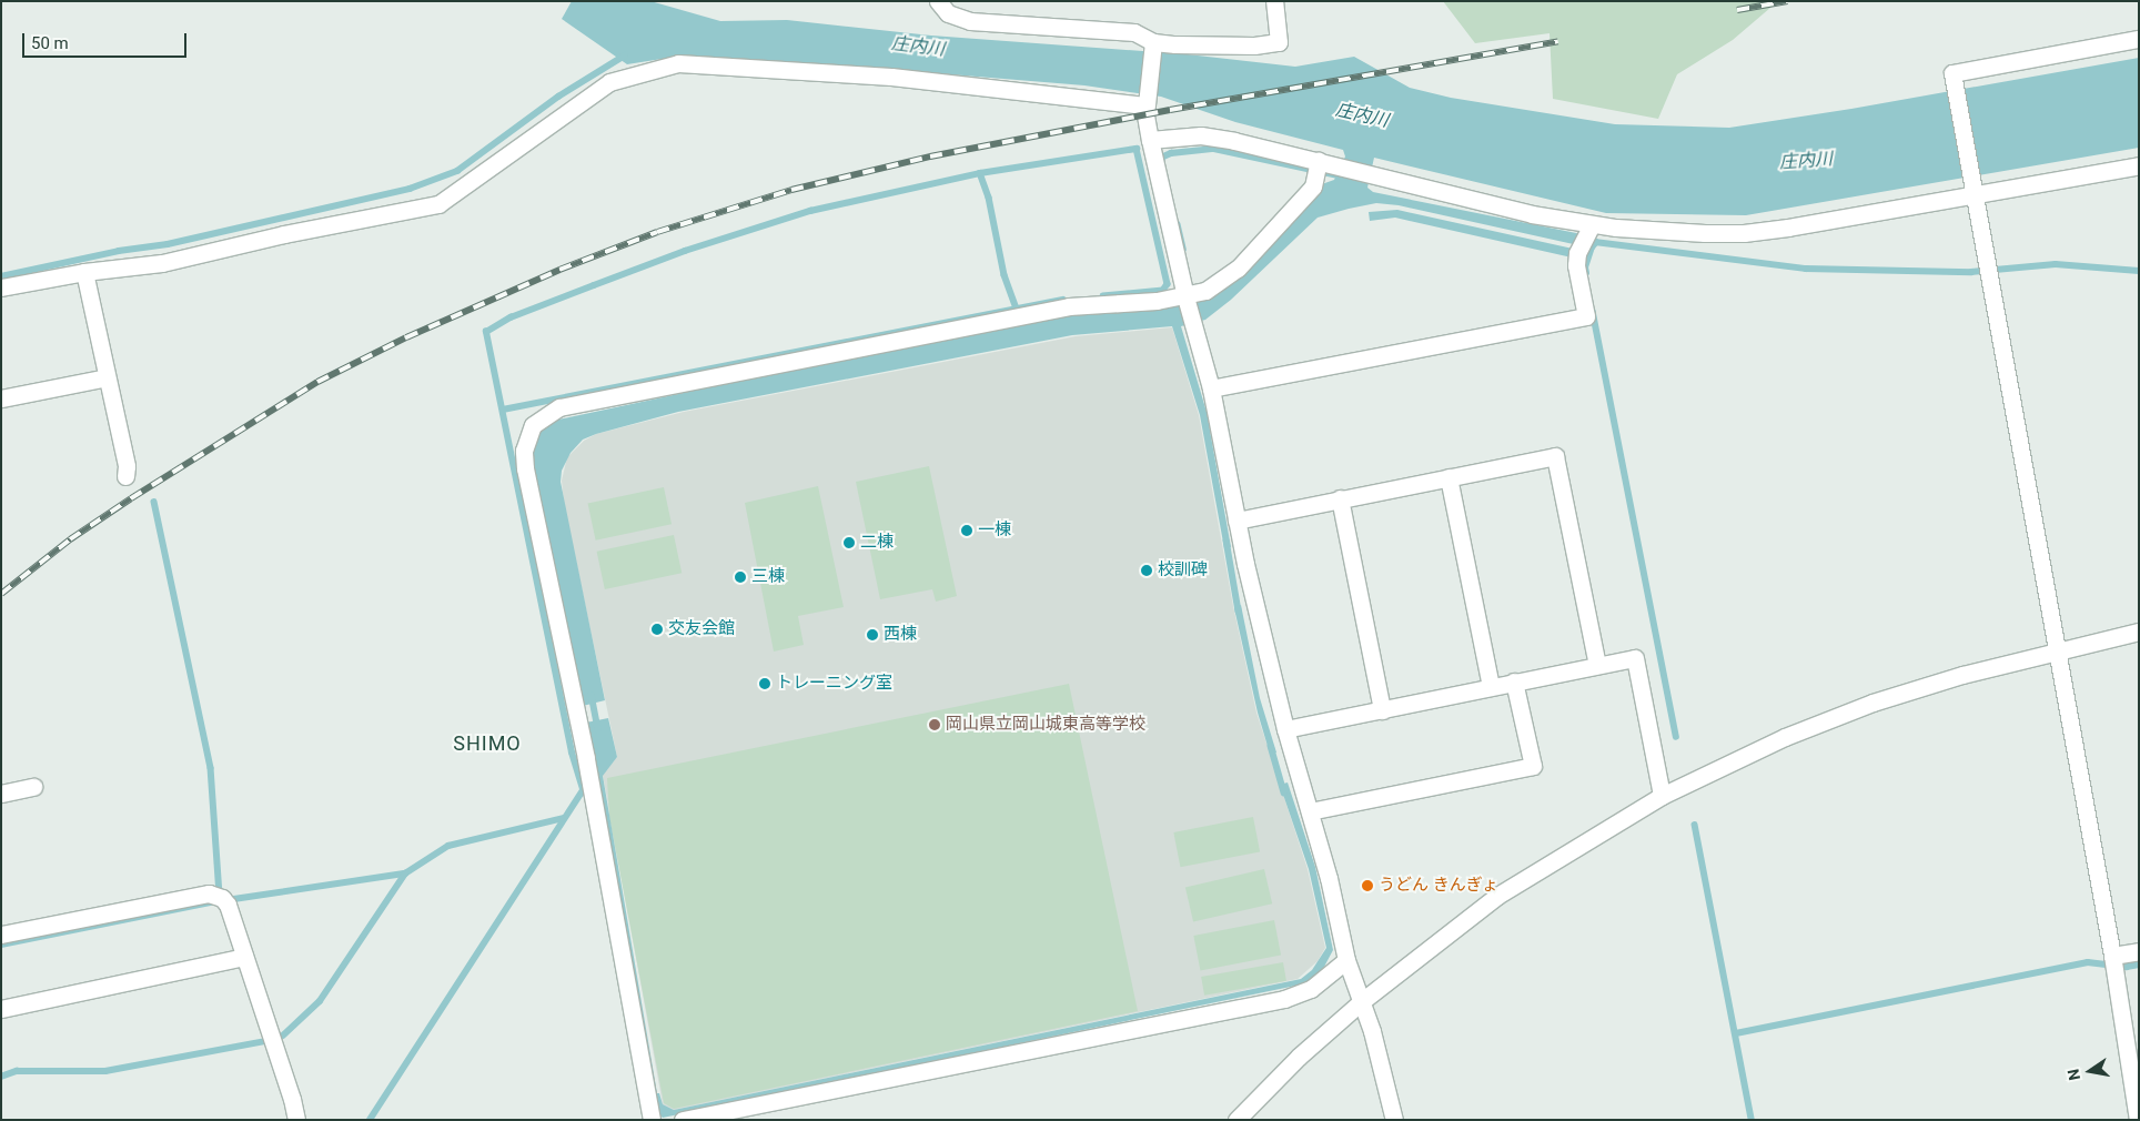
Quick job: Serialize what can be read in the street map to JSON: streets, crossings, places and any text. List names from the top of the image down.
{
  "districts": ["SHIMO"],
  "water": ["庄内川"],
  "places": [
    "一棟",
    "二棟",
    "校訓碑",
    "三棟",
    "交友会館",
    "西棟",
    "トレーニング室",
    "岡山県立岡山城東高等学校",
    "うどん きんぎょ"
  ],
  "scale_bar": "50 m",
  "north": "left"
}
